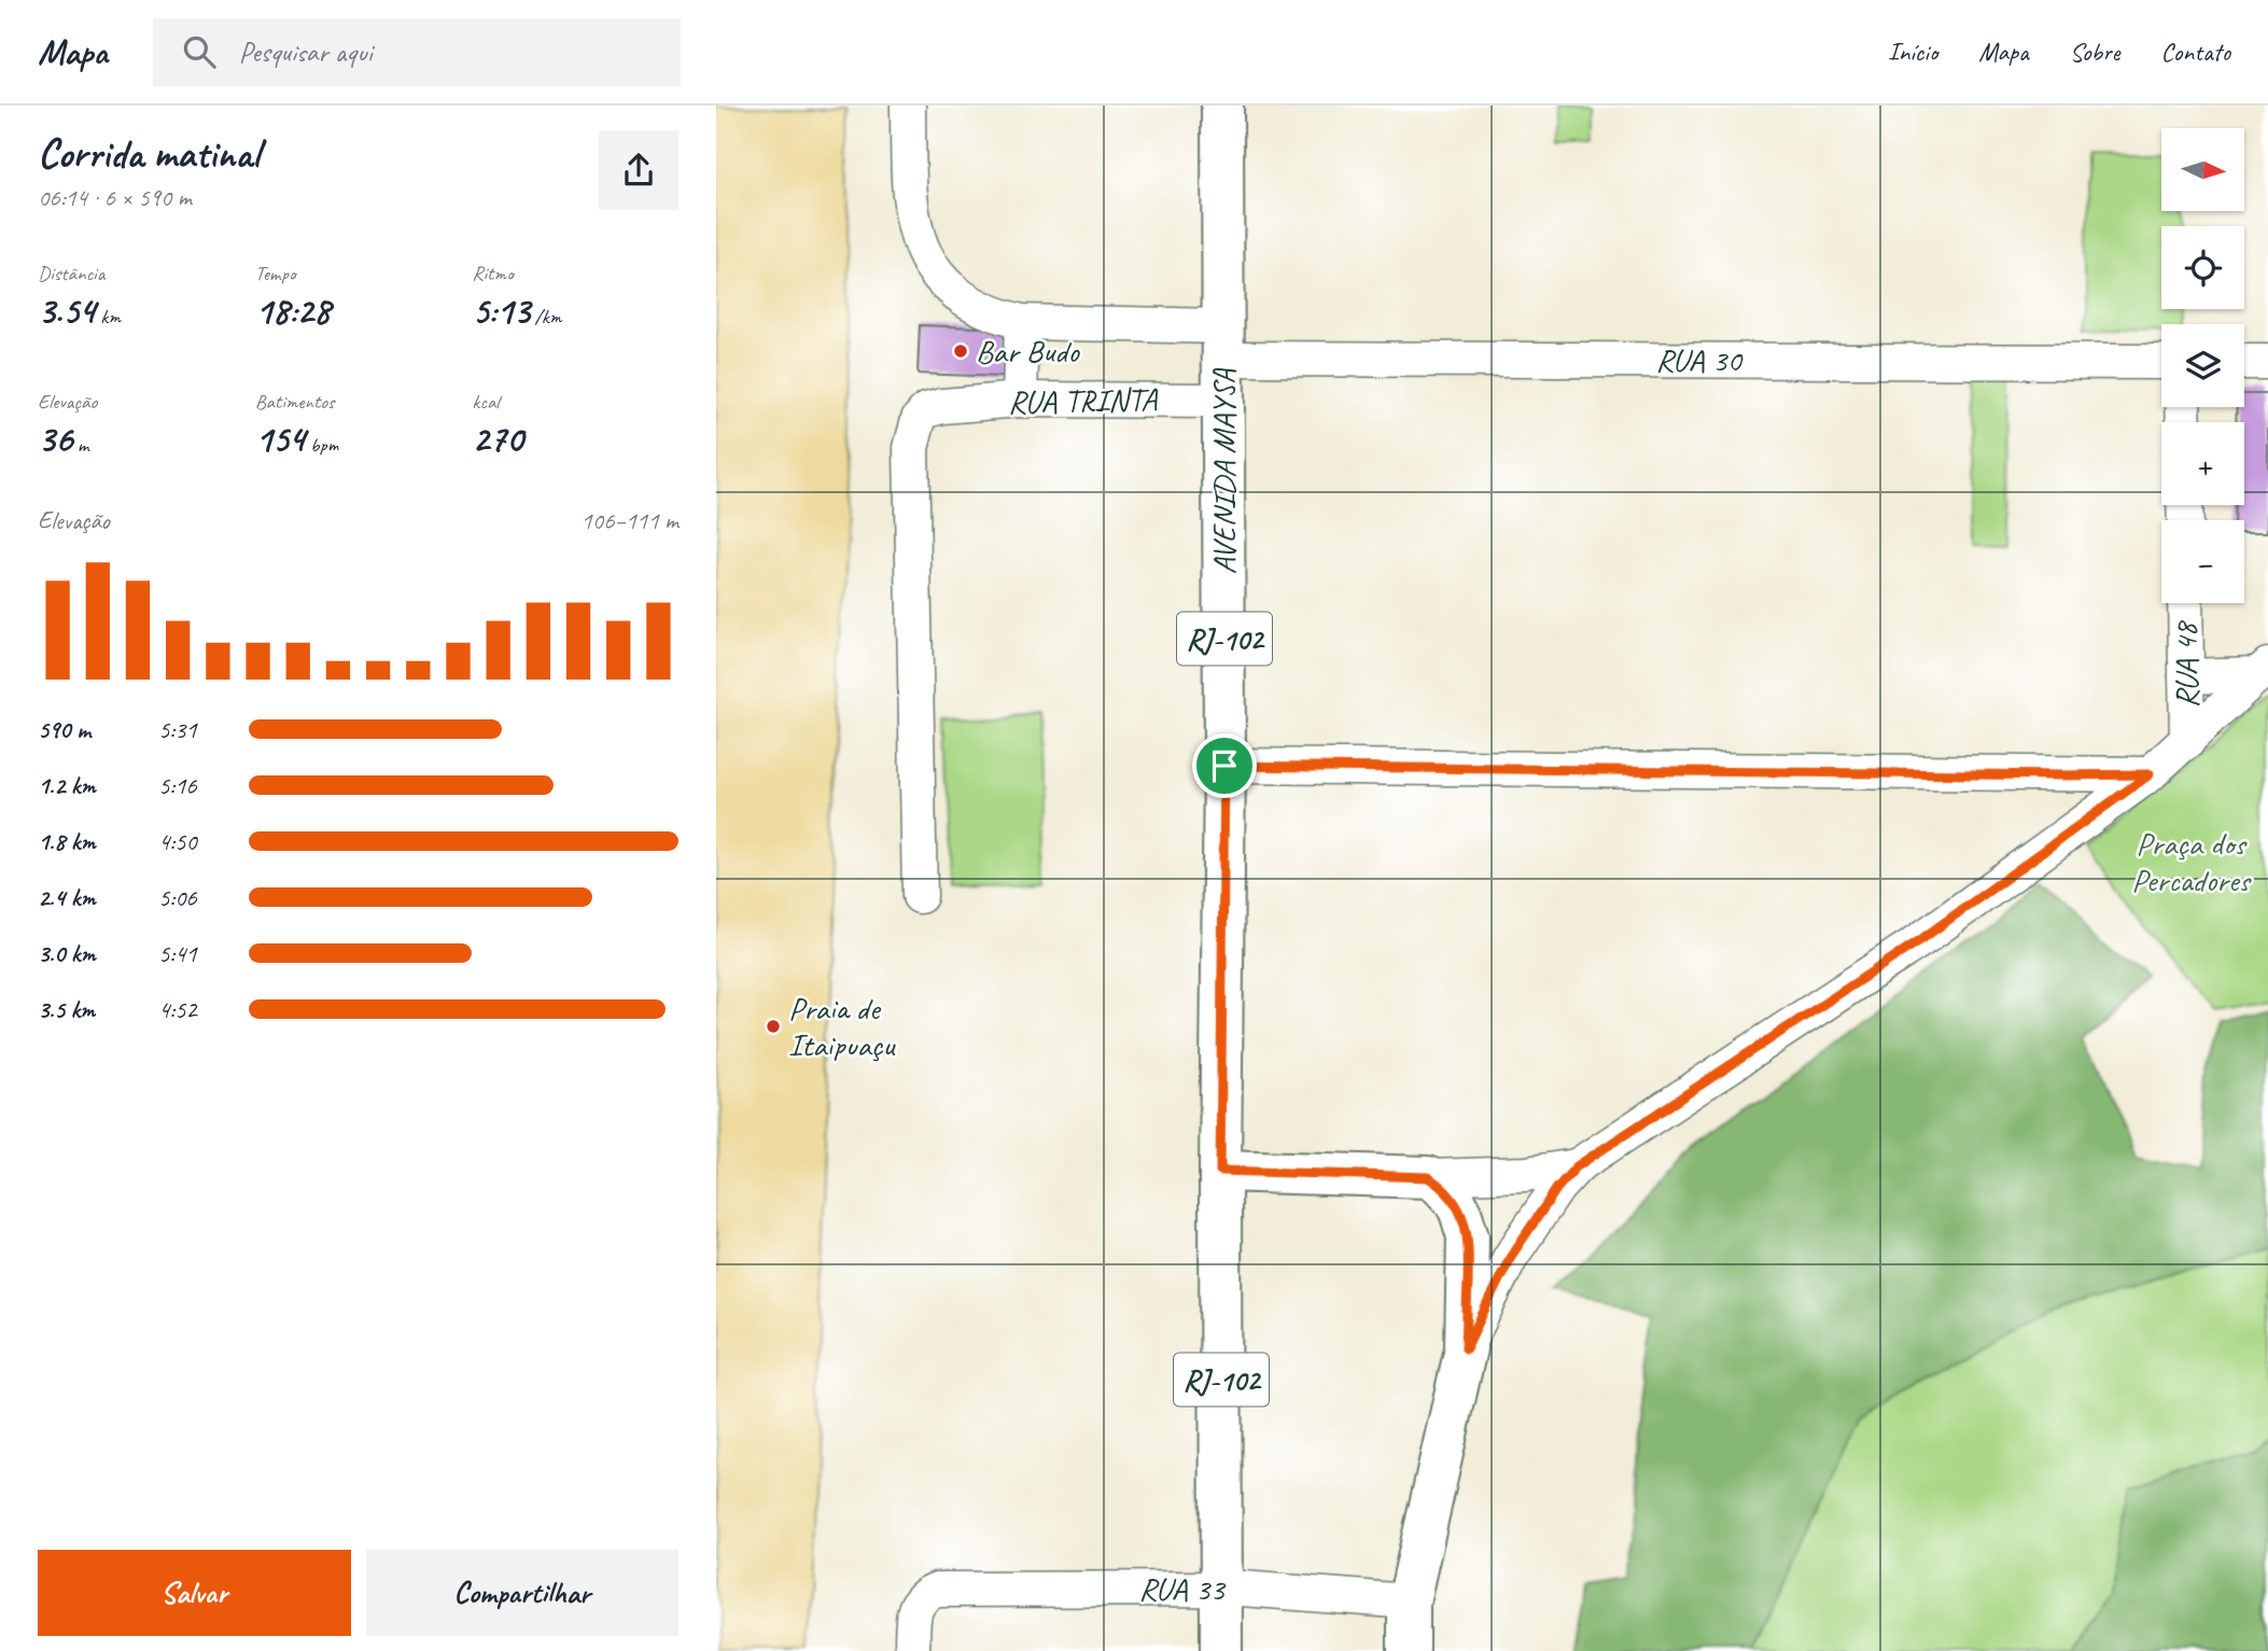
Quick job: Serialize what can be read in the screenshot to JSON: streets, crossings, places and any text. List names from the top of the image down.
{
  "streets": {
    "main road": ["AVENIDA MAYSA", "RJ-102"],
    "street": [
      "RUA 30",
      "RUA TRINTA",
      "RUA 48",
      "RUA 33"
    ]
  },
  "crossings": [
    ["RUA 30", "AVENIDA MAYSA"],
    ["RUA TRINTA", "AVENIDA MAYSA"],
    ["AVENIDA MAYSA", "RUA 33"]
  ],
  "parks": ["Praça dos Percadores"],
  "places": ["Bar Budo", "Praia de Itaipuaçu"],
  "north": "right",
  "page": {
    "header": "Mapa",
    "search": "Pesquisar aqui",
    "nav": [
      "Início",
      "Mapa",
      "Sobre",
      "Contato"
    ],
    "heading": ["Corrida matinal", "06:14 · 6 × 590 m"],
    "map_buttons": ["+", "−"],
    "stats": [
      ["Distância", "3.54 km"],
      ["Tempo", "18:28"],
      ["Ritmo", "5:13 /km"],
      ["Elevação", "36 m"],
      ["Batimentos", "154 bpm"],
      ["kcal", "270"]
    ],
    "chart": ["Elevação", "106–111 m"],
    "list": [
      {
        "name": "590 m",
        "note": "5:31"
      },
      {
        "name": "1.2 km",
        "note": "5:16"
      },
      {
        "name": "1.8 km",
        "note": "4:50"
      },
      {
        "name": "2.4 km",
        "note": "5:06"
      },
      {
        "name": "3.0 km",
        "note": "5:41"
      },
      {
        "name": "3.5 km",
        "note": "4:52"
      }
    ],
    "buttons": ["Salvar", "Compartilhar"]
  }
}
